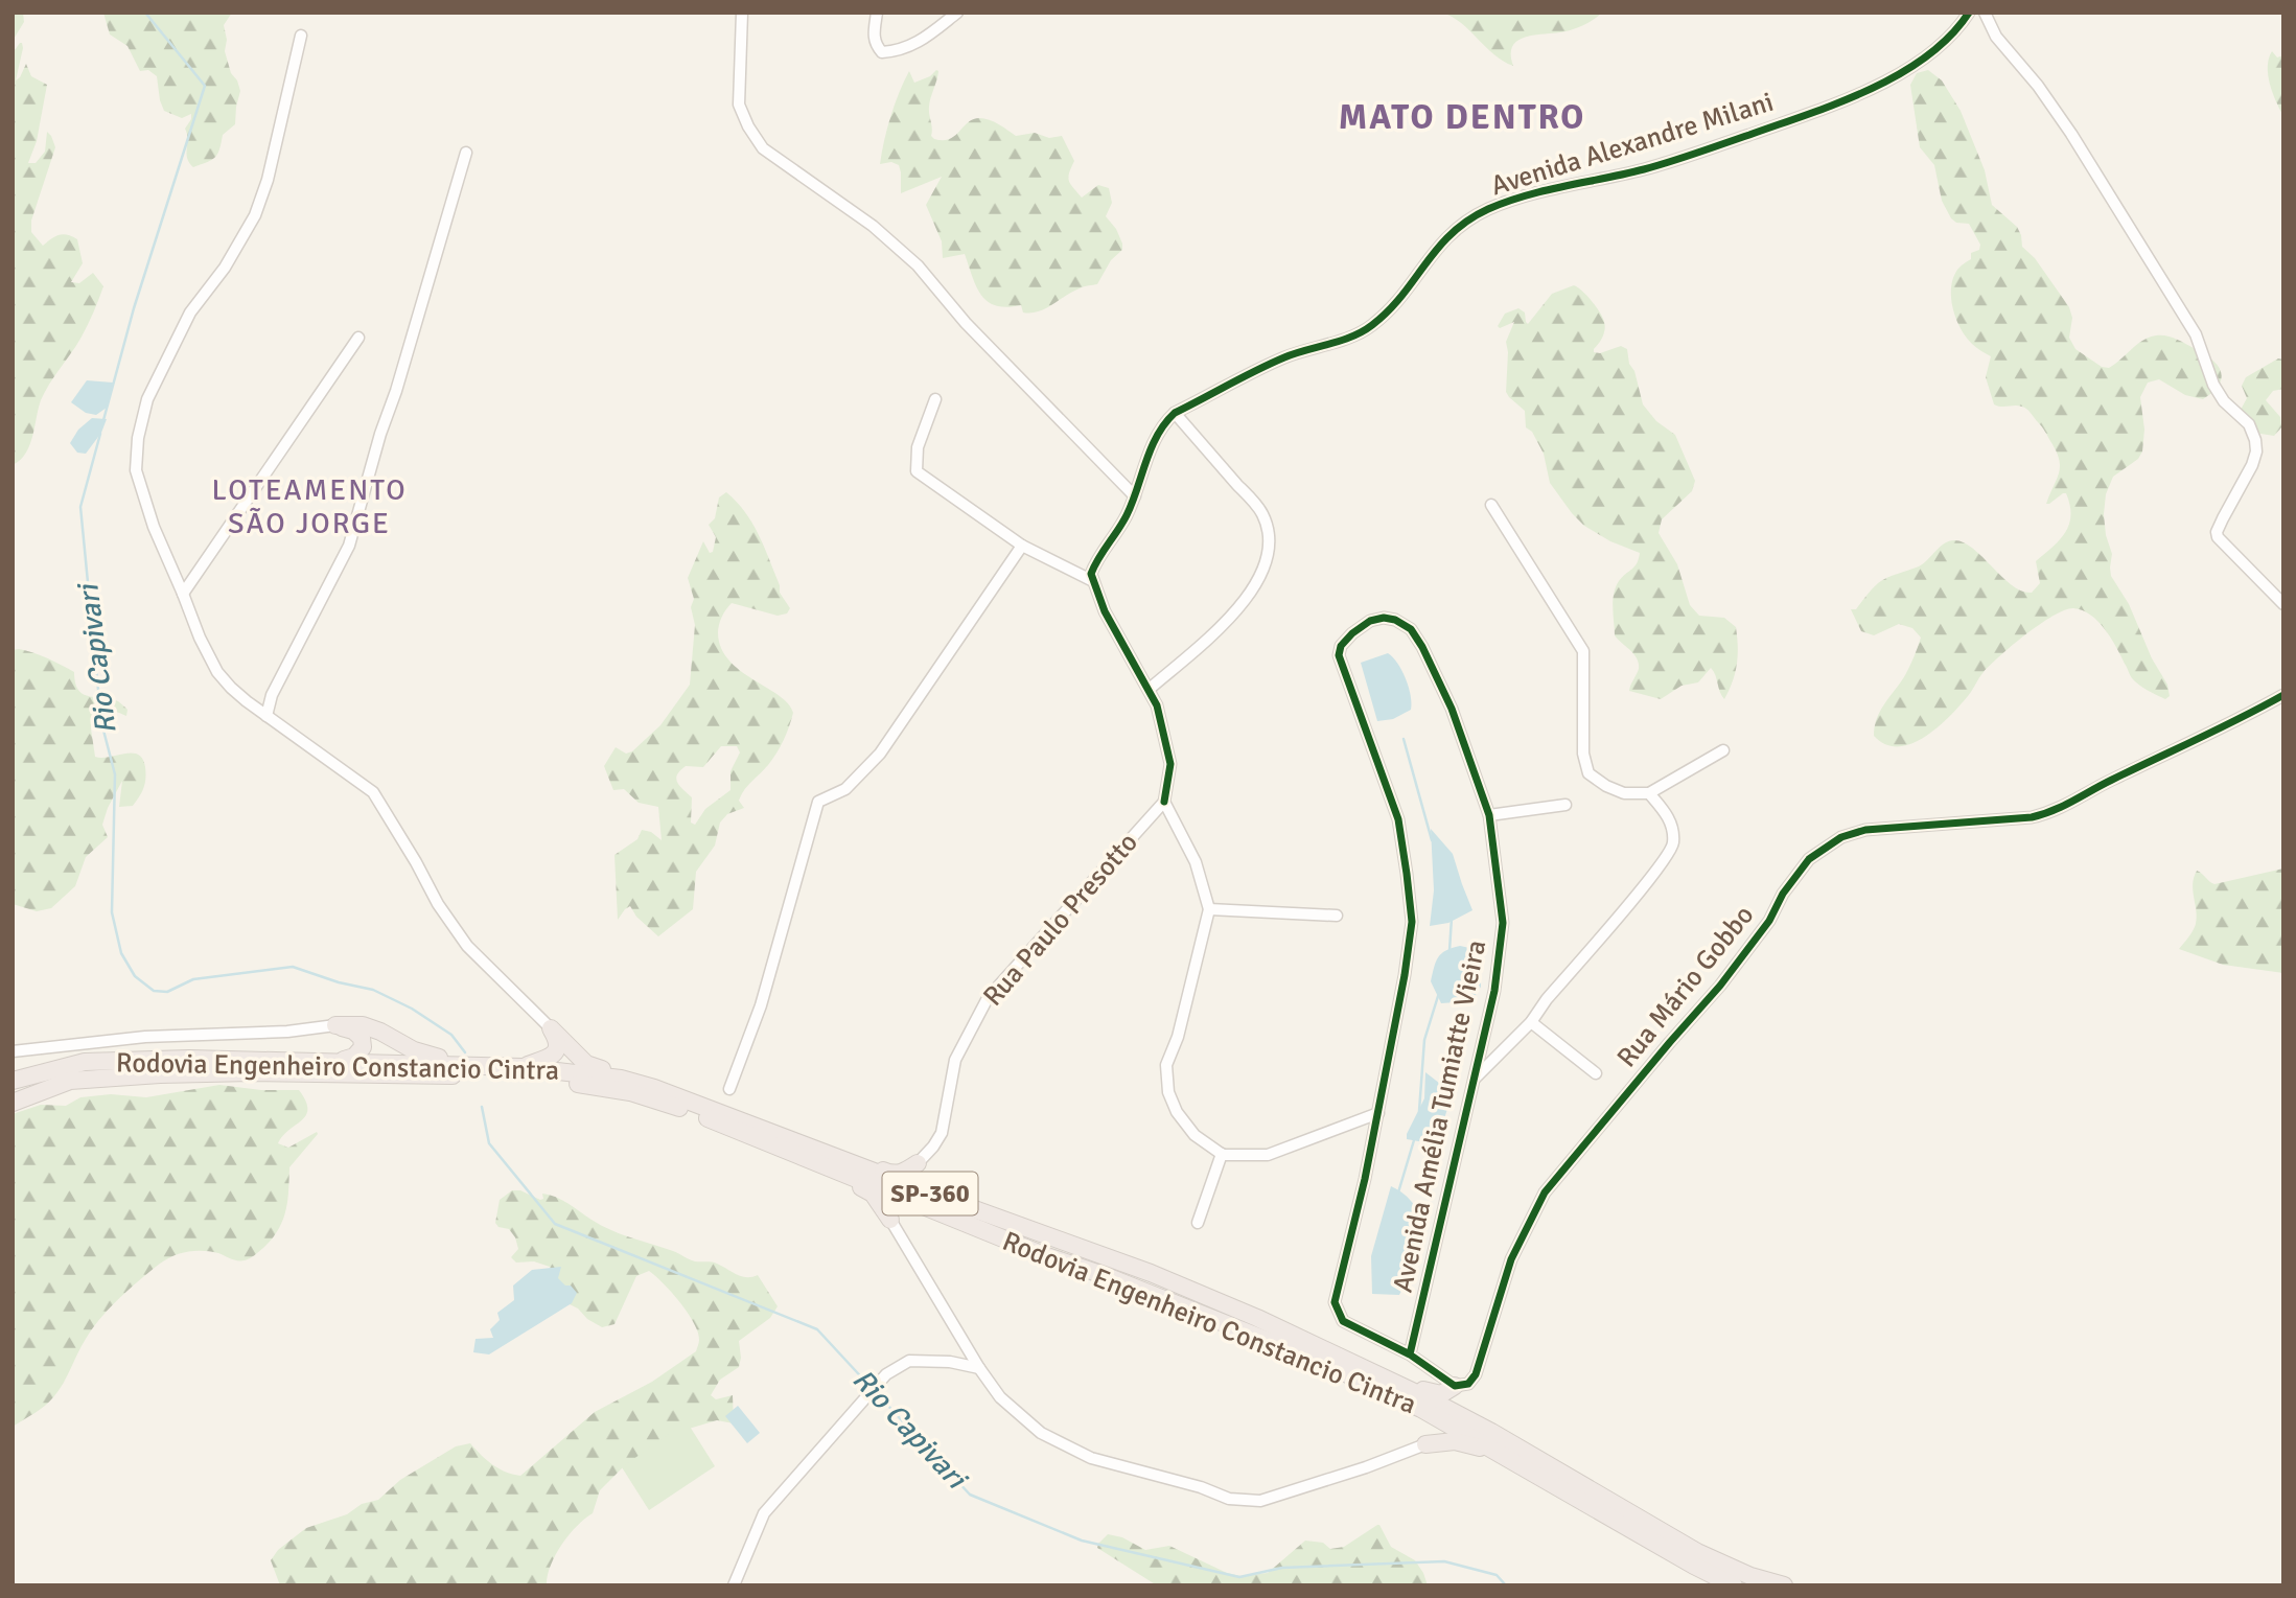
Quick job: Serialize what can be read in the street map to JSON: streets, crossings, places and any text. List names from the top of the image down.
{
  "streets": {
    "highway": ["Rodovia Engenheiro Constancio Cintra", "SP-360"],
    "street": [
      "Avenida Alexandre Milani",
      "Rua Paulo Presotto",
      "Rua Mário Gobbo",
      "Avenida Amélia Tumiatte Vieira"
    ]
  },
  "districts": ["MATO DENTRO", "LOTEAMENTO SÃO JORGE"],
  "water": ["Rio Capivari"]
}
